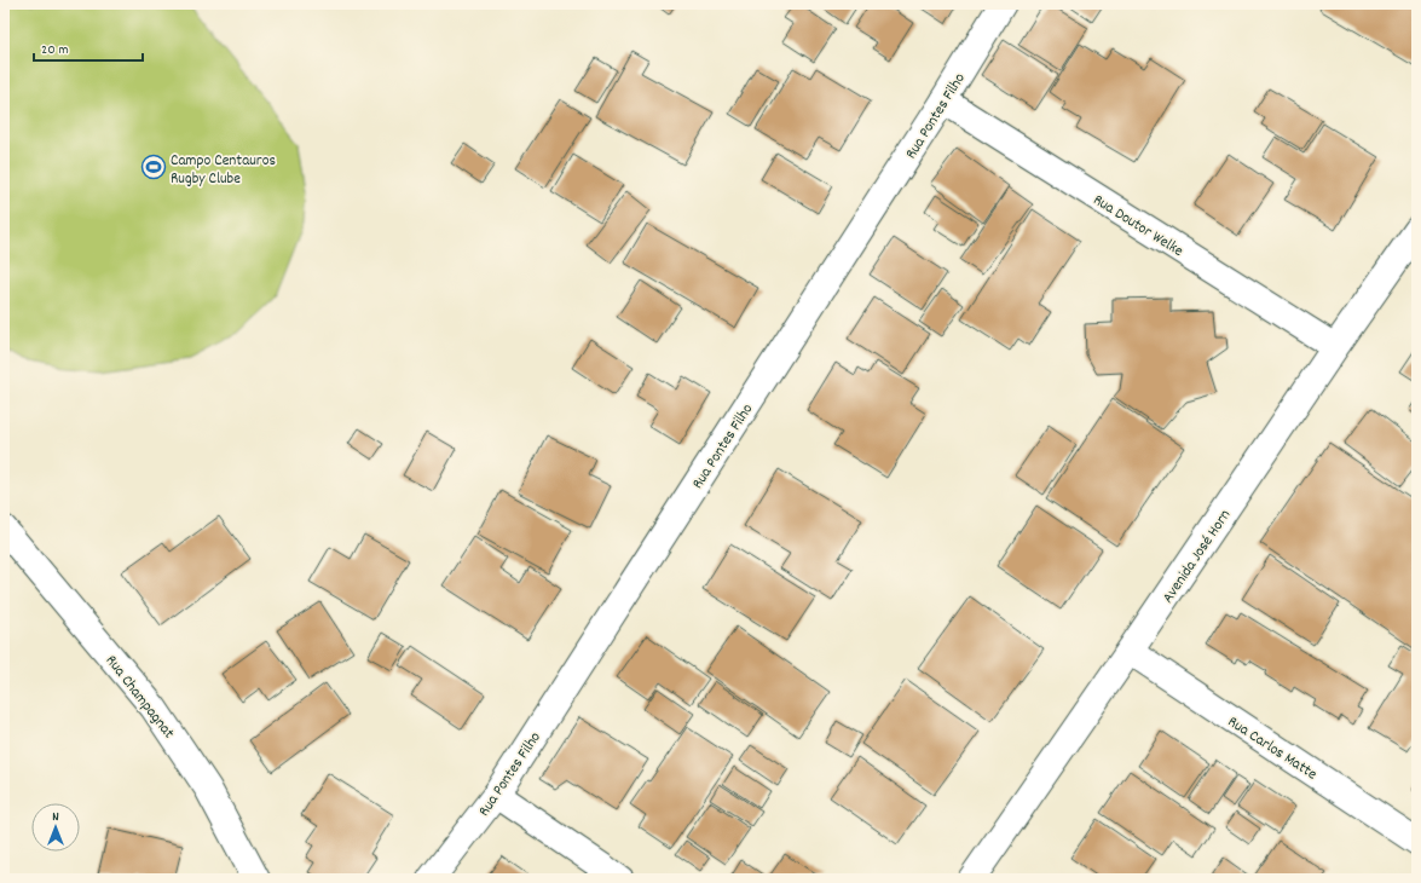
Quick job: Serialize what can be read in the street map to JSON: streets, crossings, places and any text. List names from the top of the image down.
{
  "streets": {
    "street": [
      "Rua Pontes Filho",
      "Rua Doutor Welke",
      "Avenida José Horn",
      "Rua Champagnat",
      "Rua Carlos Matte"
    ]
  },
  "crossings": [
    ["Rua Pontes Filho", "Rua Doutor Welke"],
    ["Rua Doutor Welke", "Avenida José Horn"],
    ["Avenida José Horn", "Rua Carlos Matte"]
  ],
  "places": {
    "sports": ["Campo Centauros Rugby Clube"]
  },
  "scale_bar": "20 m",
  "north": "top"
}
